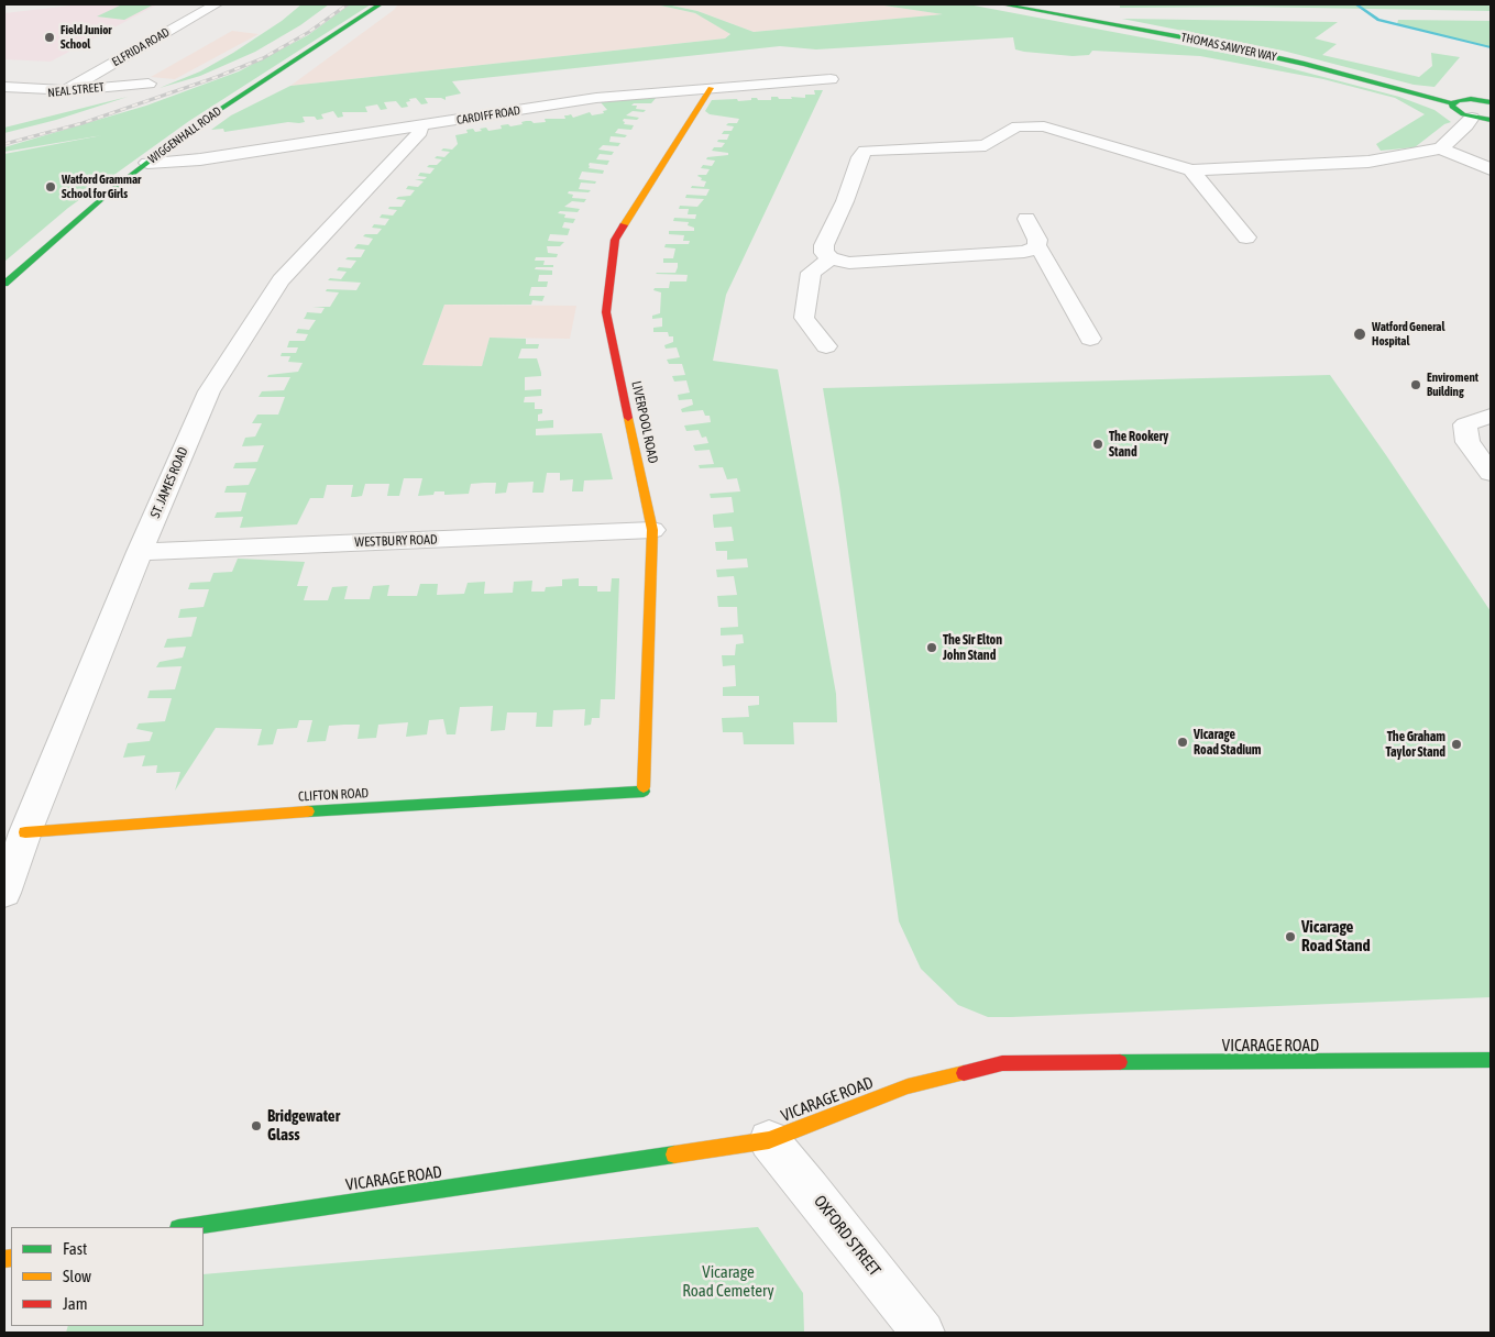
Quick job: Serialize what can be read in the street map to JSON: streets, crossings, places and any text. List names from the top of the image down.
{
  "streets": {
    "street": [
      "ELFRIDA ROAD",
      "THOMAS SAWYER WAY",
      "NEAL STREET",
      "CARDIFF ROAD",
      "WIGGENHALL ROAD",
      "LIVERPOOL ROAD",
      "ST. JAMES ROAD",
      "WESTBURY ROAD",
      "CLIFTON ROAD",
      "VICARAGE ROAD",
      "OXFORD STREET"
    ]
  },
  "crossings": [
    ["ELFRIDA ROAD", "NEAL STREET"],
    ["CARDIFF ROAD", "WIGGENHALL ROAD"],
    ["CARDIFF ROAD", "LIVERPOOL ROAD"],
    ["CARDIFF ROAD", "ST. JAMES ROAD"],
    ["LIVERPOOL ROAD", "WESTBURY ROAD"],
    ["LIVERPOOL ROAD", "CLIFTON ROAD"],
    ["ST. JAMES ROAD", "WESTBURY ROAD"],
    ["ST. JAMES ROAD", "CLIFTON ROAD"],
    ["VICARAGE ROAD", "OXFORD STREET"]
  ],
  "parks": ["Vicarage Road Cemetery"],
  "places": [
    "Field Junior School",
    "Watford Grammar School for Girls",
    "Watford General Hospital",
    "Enviroment Building",
    "The Rookery Stand",
    "The Sir Elton John Stand",
    "Vicarage Road Stadium",
    "The Graham Taylor Stand",
    "Vicarage Road Stand",
    "Bridgewater Glass"
  ],
  "legend": ["Fast", "Slow", "Jam"]
}
